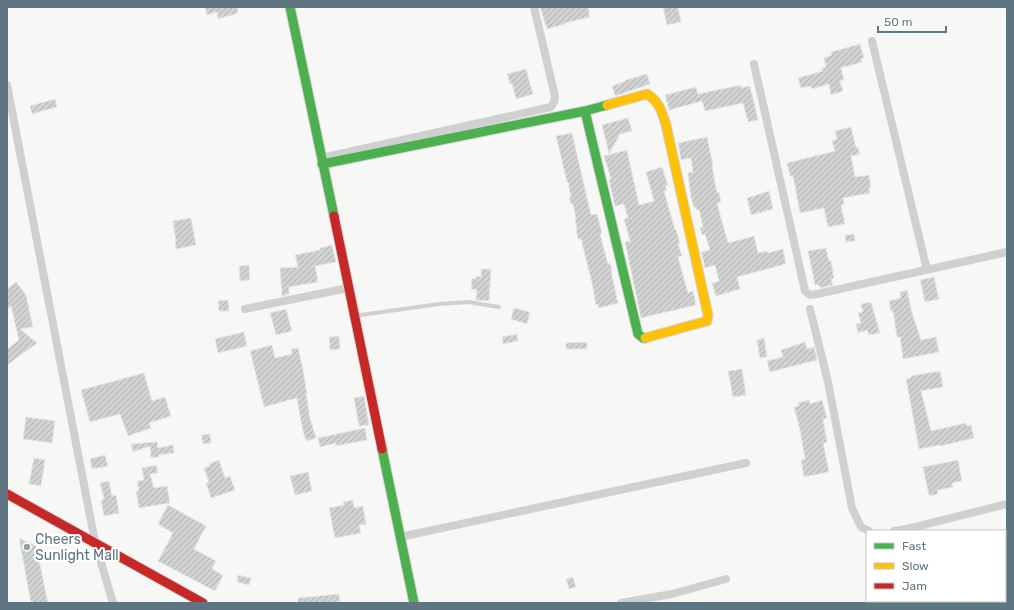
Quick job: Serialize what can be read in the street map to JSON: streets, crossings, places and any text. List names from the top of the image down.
{
  "places": ["Cheers Sunlight Mall"],
  "legend": ["Fast", "Slow", "Jam"],
  "scale_bar": "50 m"
}
